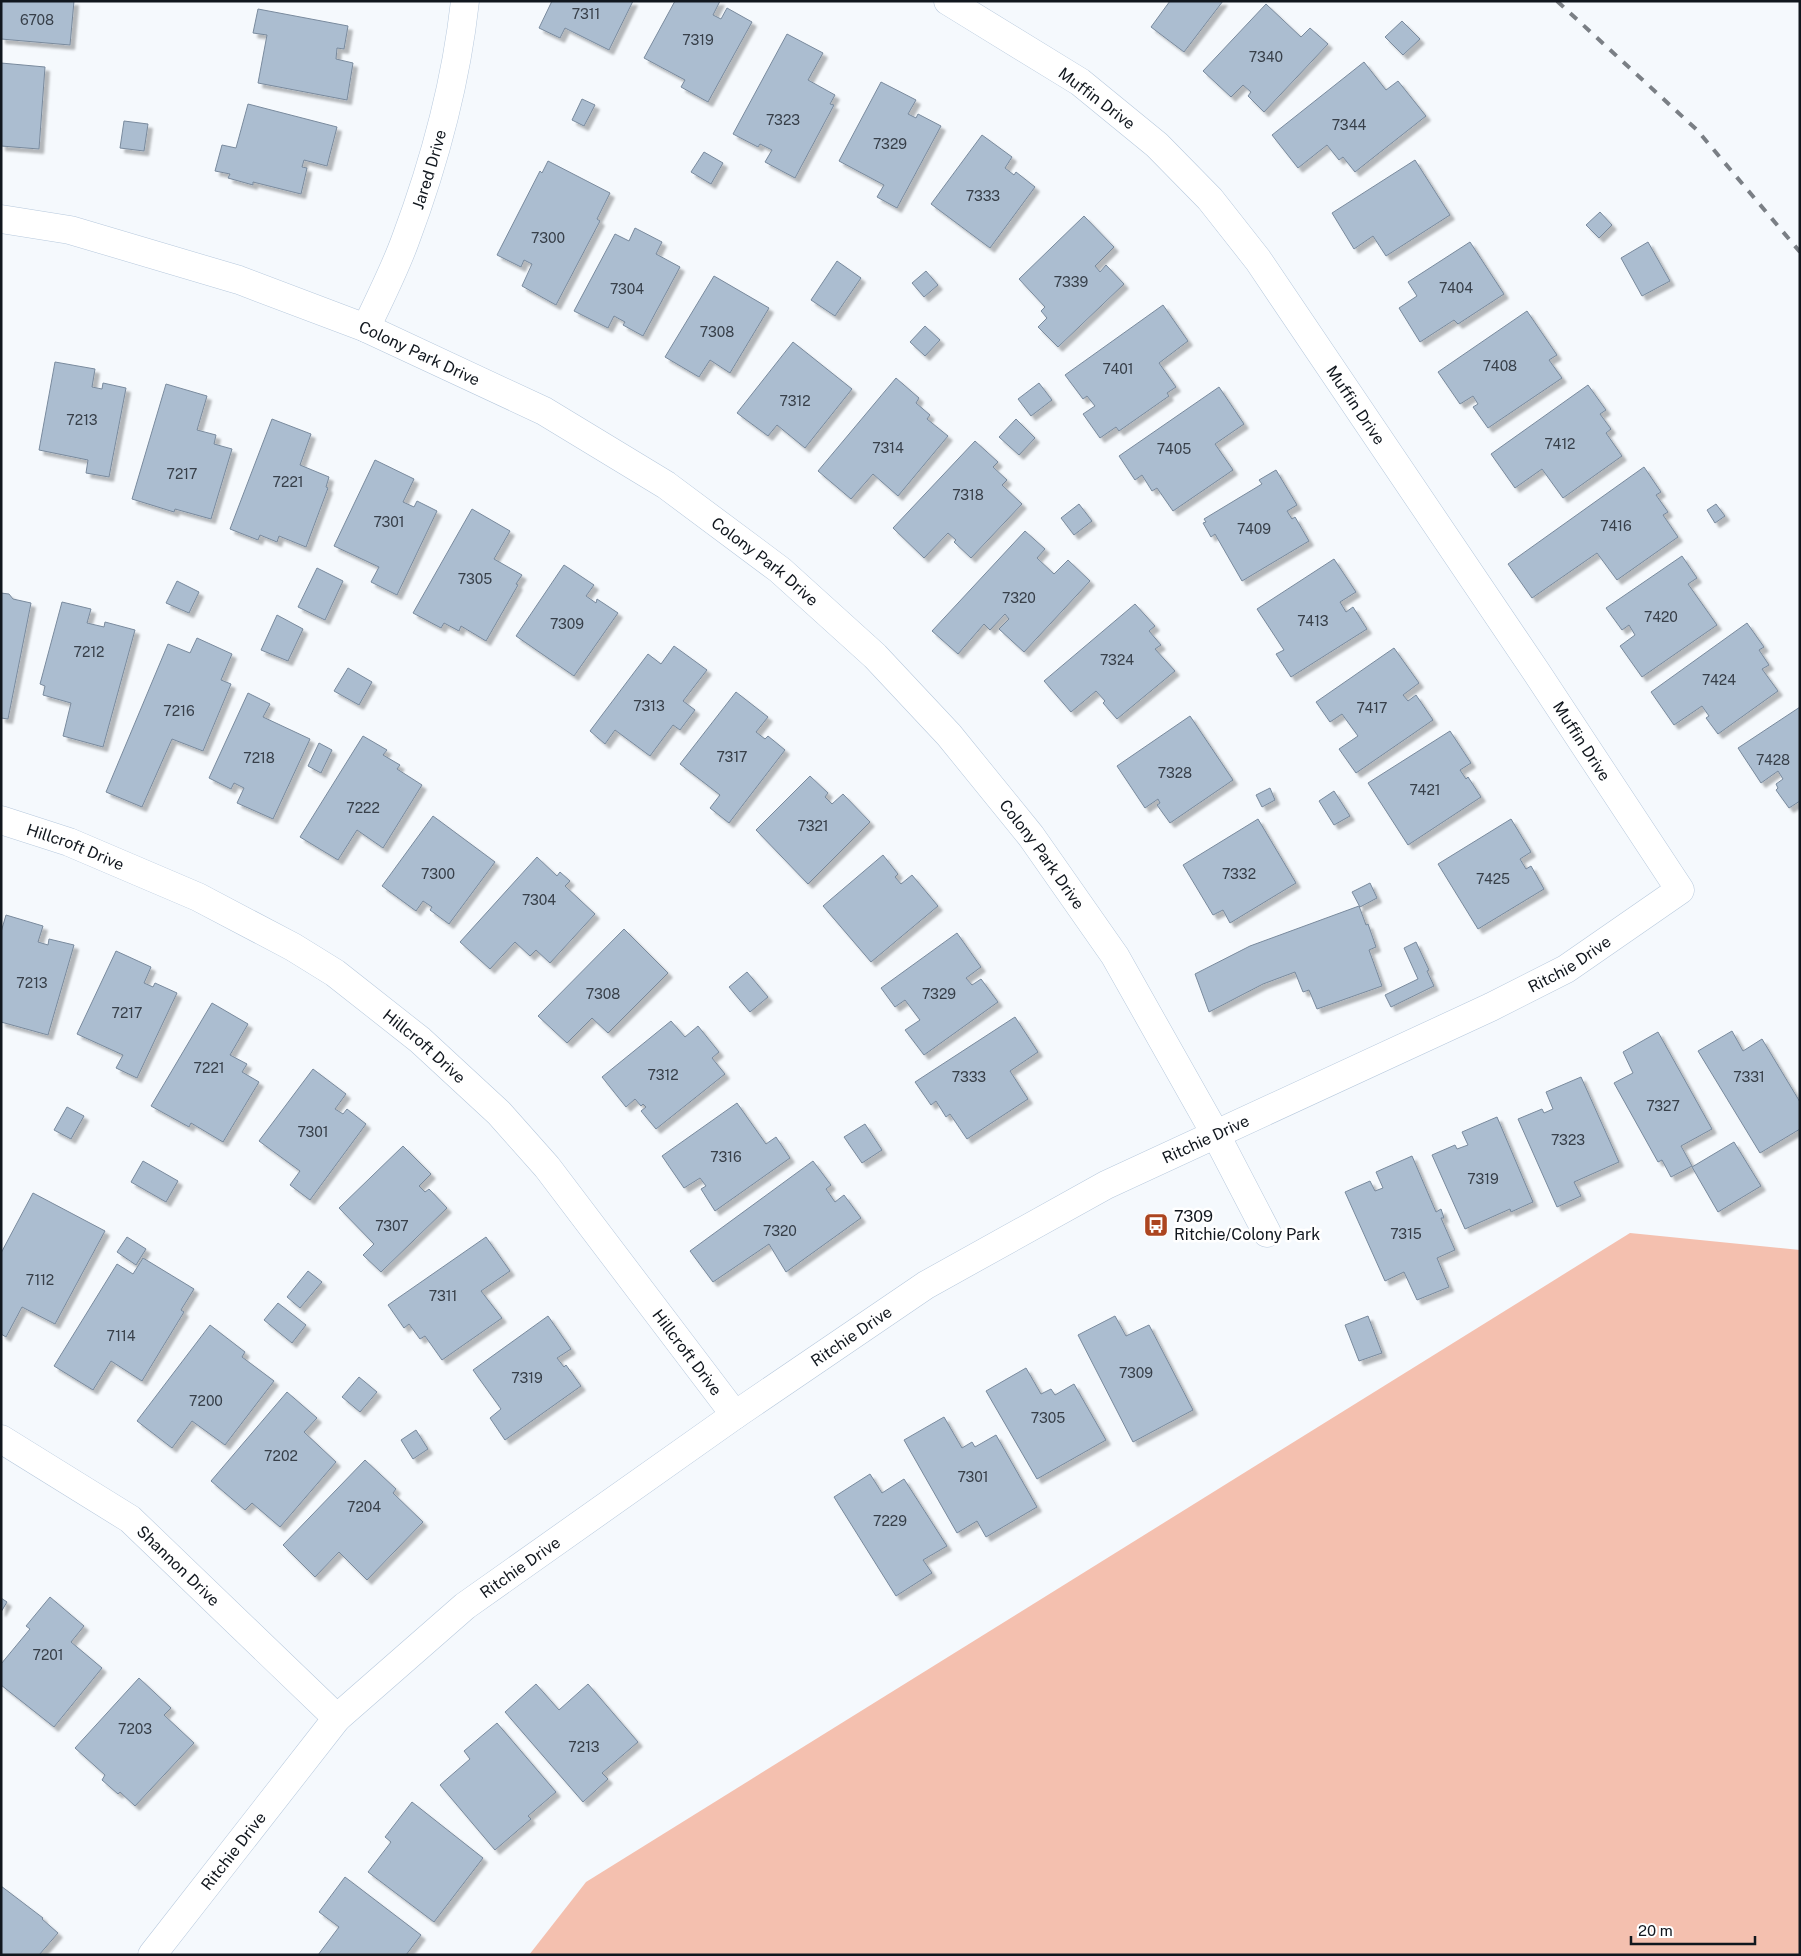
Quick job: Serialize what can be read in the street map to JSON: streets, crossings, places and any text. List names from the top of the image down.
{
  "streets": {
    "street": [
      "Muffin Drive",
      "Jared Drive",
      "Colony Park Drive",
      "Hillcroft Drive",
      "Ritchie Drive",
      "Shannon Drive"
    ]
  },
  "crossings": [
    ["Muffin Drive", "Ritchie Drive"],
    ["Jared Drive", "Colony Park Drive"],
    ["Colony Park Drive", "Ritchie Drive"],
    ["Hillcroft Drive", "Ritchie Drive"],
    ["Ritchie Drive", "Shannon Drive"]
  ],
  "places": {
    "bus stop": ["7309 Ritchie/Colony Park"]
  },
  "house_numbers": [
    "7311",
    "6708",
    "7319",
    "7340",
    "7323",
    "7344",
    "7329",
    "7333",
    "7300",
    "7339",
    "7404",
    "7304",
    "7308",
    "7408",
    "7401",
    "7312",
    "7213",
    "7412",
    "7314",
    "7405",
    "7217",
    "7221",
    "7318",
    "7301",
    "7416",
    "7409",
    "7305",
    "7320",
    "7420",
    "7413",
    "7309",
    "7212",
    "7324",
    "7424",
    "7313",
    "7417",
    "7216",
    "7317",
    "7218",
    "7428",
    "7328",
    "7421",
    "7222",
    "7321",
    "7300",
    "7332",
    "7425",
    "7304",
    "7213",
    "7308",
    "7329",
    "7217",
    "7221",
    "7312",
    "7333",
    "7331",
    "7327",
    "7301",
    "7323",
    "7316",
    "7319",
    "7307",
    "7320",
    "7315",
    "7112",
    "7311",
    "7114",
    "7309",
    "7319",
    "7200",
    "7305",
    "7202",
    "7301",
    "7204",
    "7229",
    "7201",
    "7203",
    "7213"
  ],
  "scale_bar": "20 m"
}
